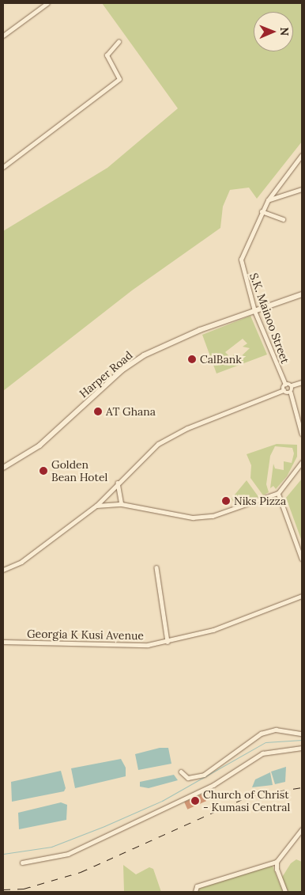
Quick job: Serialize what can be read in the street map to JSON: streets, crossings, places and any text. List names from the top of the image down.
{
  "streets": {
    "main road": ["Harper Road"],
    "street": ["S.K. Mainoo Street", "Georgia K Kusi Avenue"]
  },
  "crossings": [
    ["S.K. Mainoo Street", "Harper Road"]
  ],
  "places": [
    "CalBank",
    "AT Ghana",
    "Golden Bean Hotel",
    "Niks Pizza",
    "Church of Christ - Kumasi Central"
  ],
  "north": "right"
}
